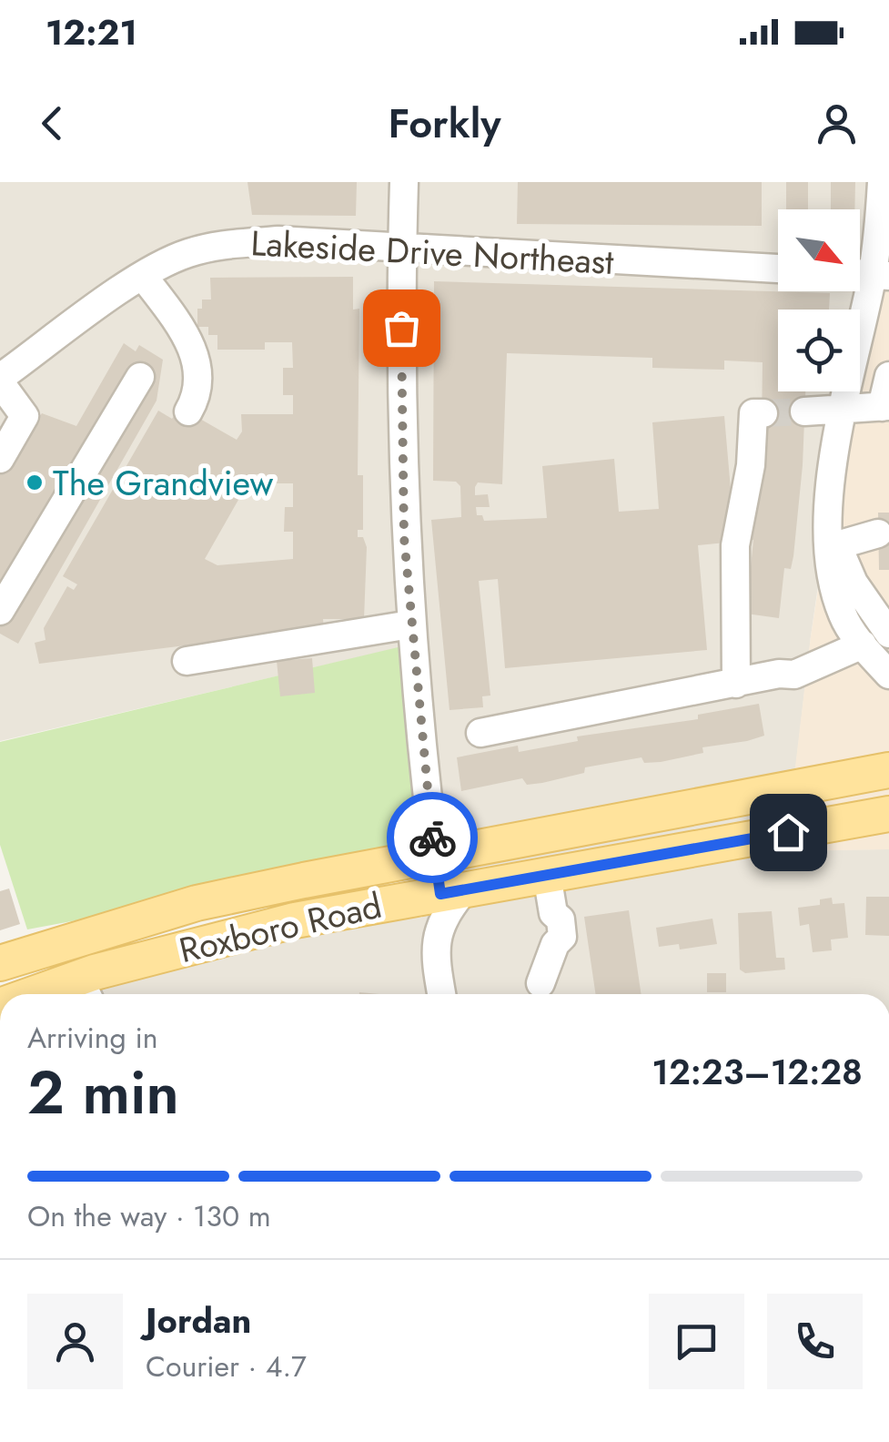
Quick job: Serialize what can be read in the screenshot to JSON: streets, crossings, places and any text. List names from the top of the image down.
{
  "streets": {
    "main road": ["Roxboro Road"],
    "street": ["Lakeside Drive Northeast"]
  },
  "places": ["The Grandview"],
  "north": "bottom right",
  "page": {
    "status": "12:21",
    "header": "Forkly",
    "heading": ["2 min", "Arriving in", "12:23–12:28"],
    "panel": ["Jordan", "Courier · 4.7"],
    "bar": "On the way · 130 m"
  }
}
